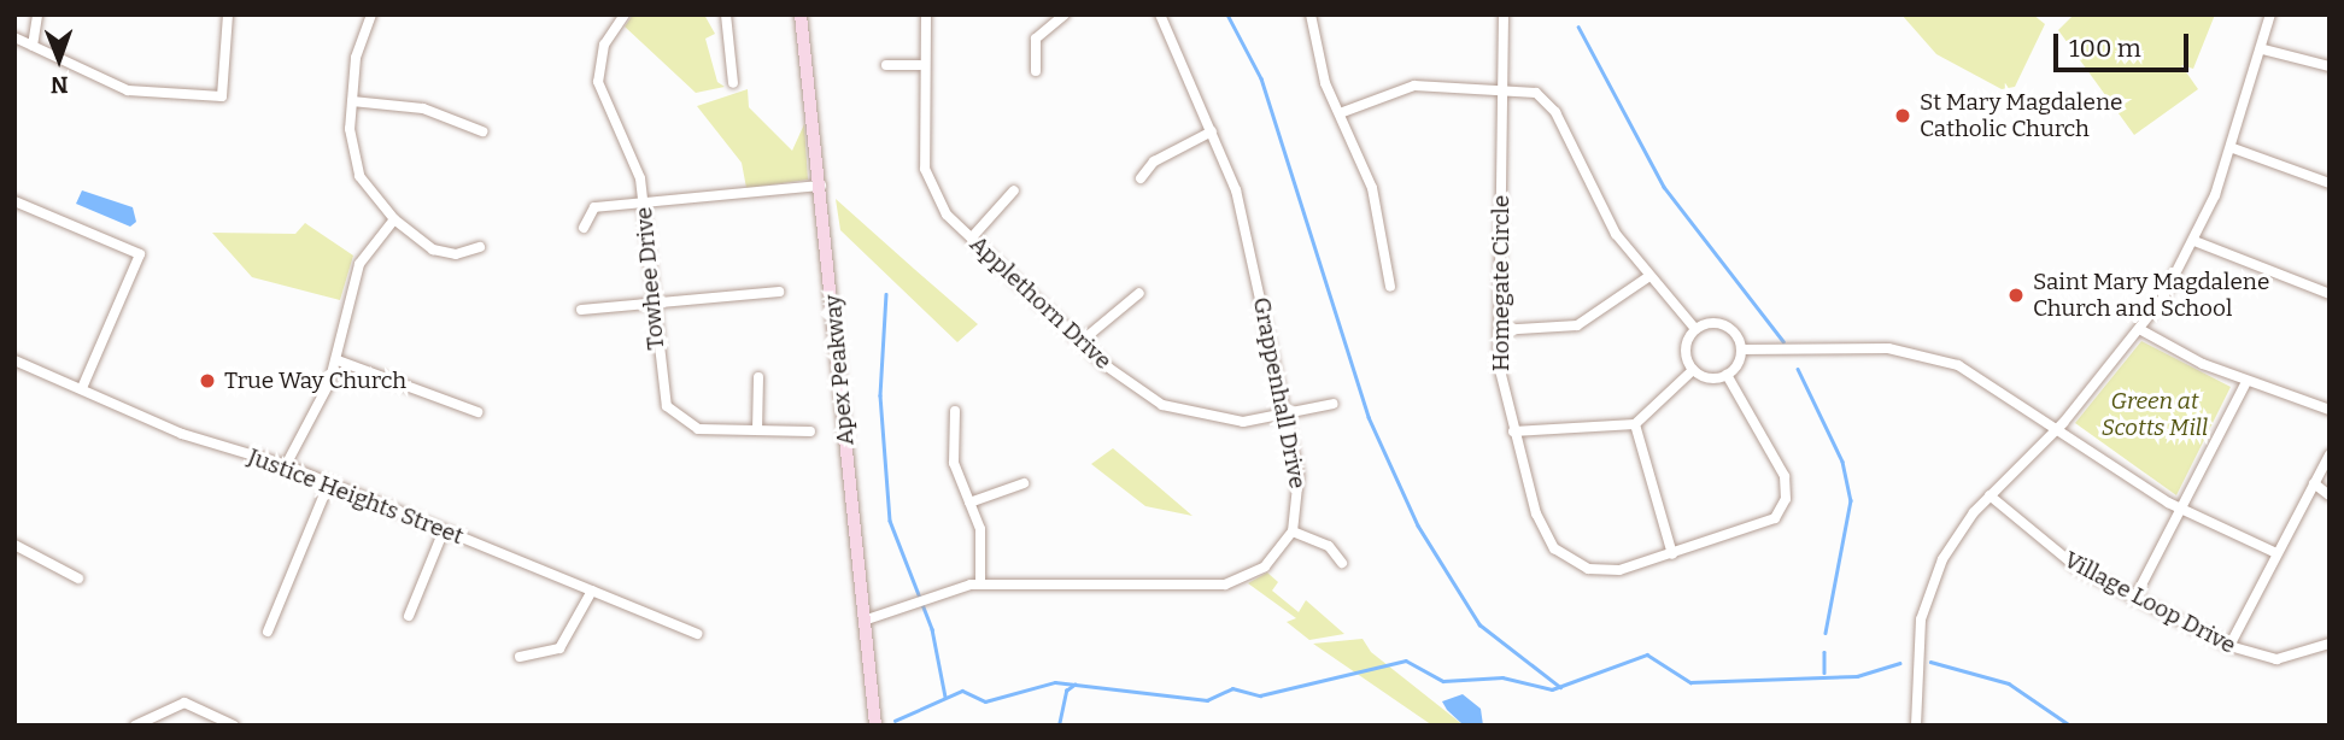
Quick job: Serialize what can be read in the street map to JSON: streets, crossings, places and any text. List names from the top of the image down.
{
  "streets": {
    "main road": ["Apex Peakway"],
    "street": [
      "Towhee Drive",
      "Homegate Circle",
      "Applethorn Drive",
      "Grappenhall Drive",
      "Justice Heights Street",
      "Village Loop Drive"
    ]
  },
  "crossings": [
    ["Applethorn Drive", "Grappenhall Drive"]
  ],
  "parks": ["Green at Scotts Mill"],
  "places": ["St Mary Magdalene Catholic Church", "Saint Mary Magdalene Church and School", "True Way Church"],
  "scale_bar": "100 m",
  "north": "bottom"
}
